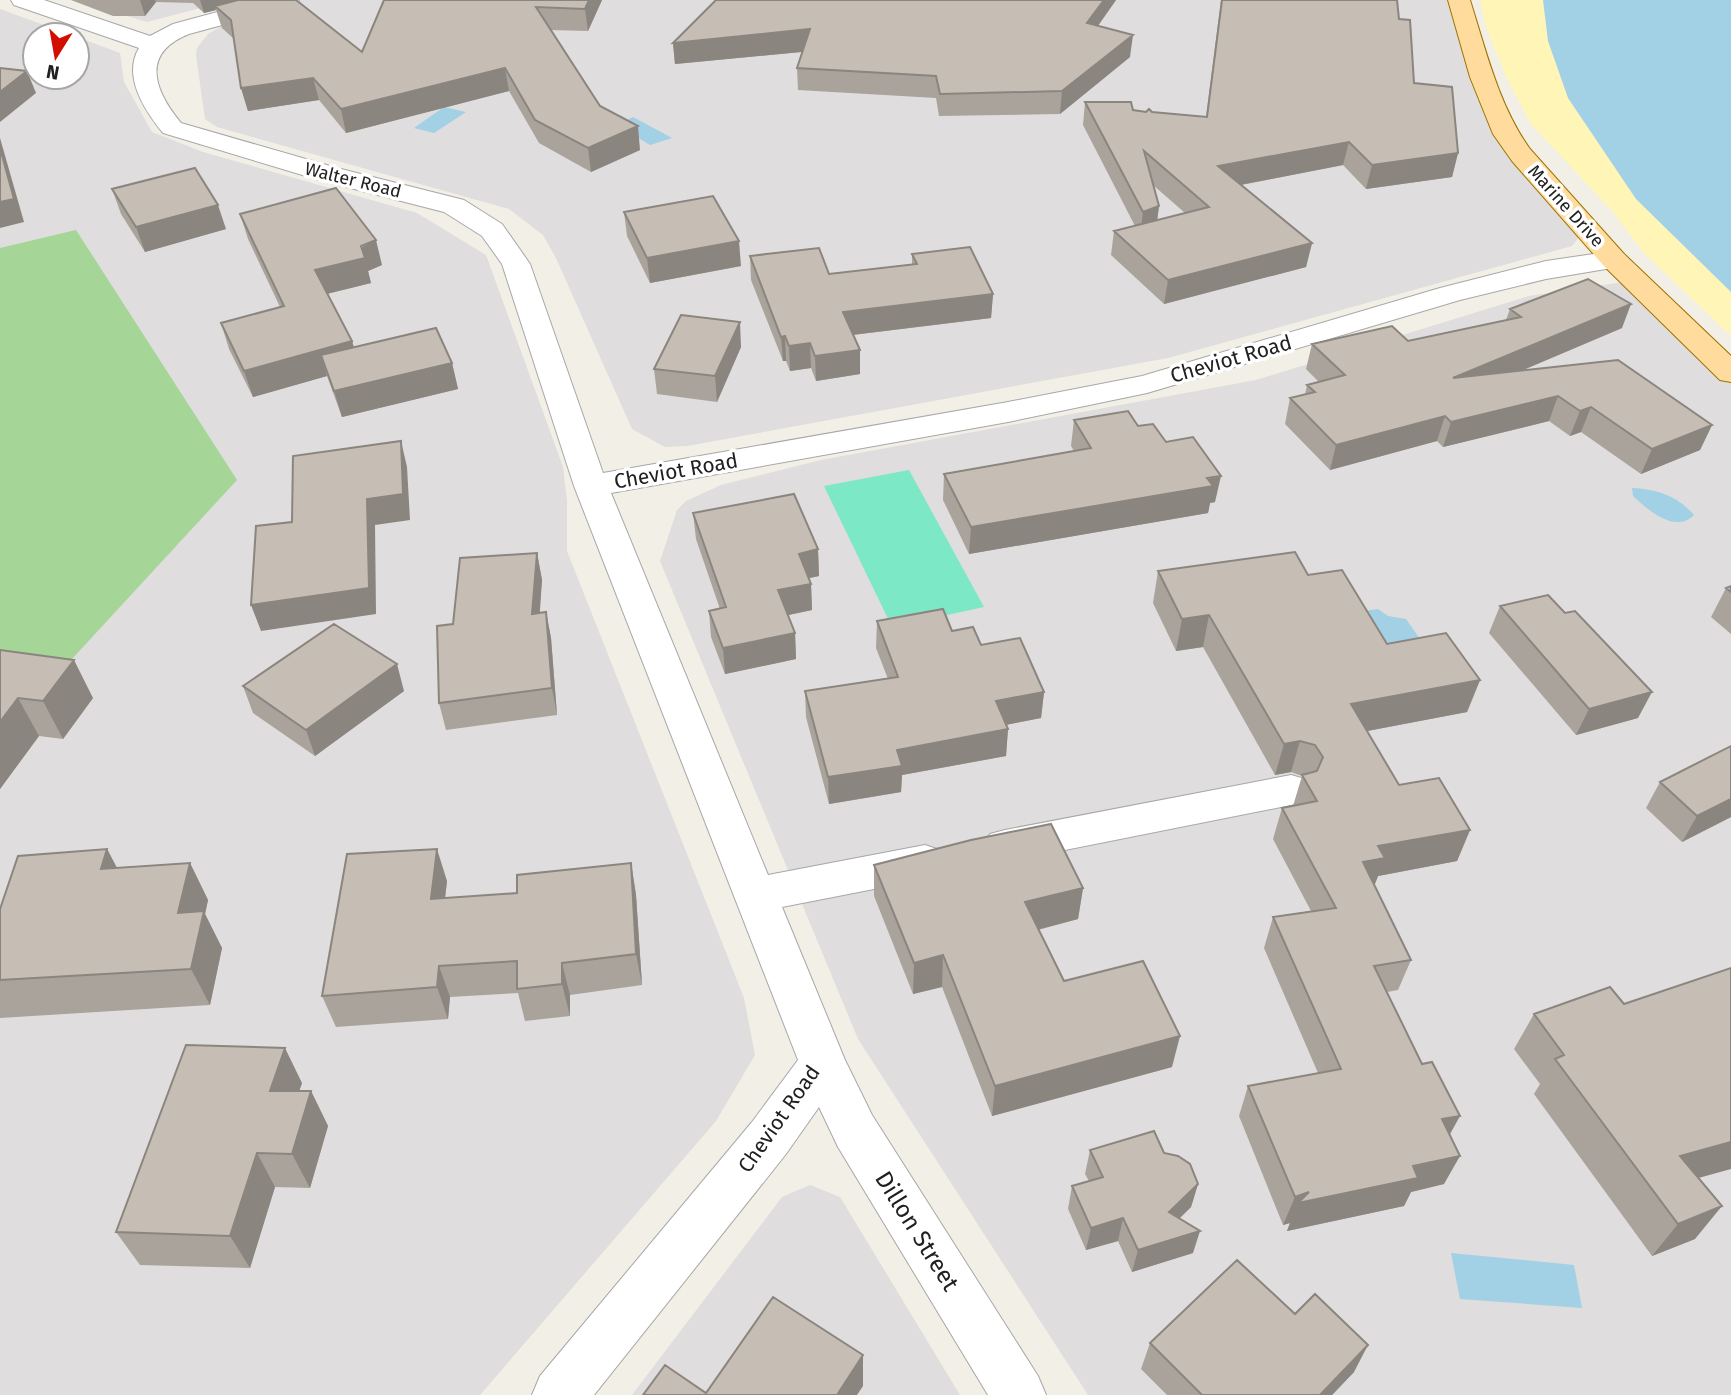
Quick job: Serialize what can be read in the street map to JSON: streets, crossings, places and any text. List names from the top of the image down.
{
  "streets": {
    "main road": ["Marine Drive"],
    "street": ["Walter Road", "Cheviot Road", "Dillon Street"]
  },
  "crossings": [
    ["Walter Road", "Cheviot Road"],
    ["Marine Drive", "Cheviot Road"],
    ["Cheviot Road", "Dillon Street"]
  ],
  "north": "bottom"
}
